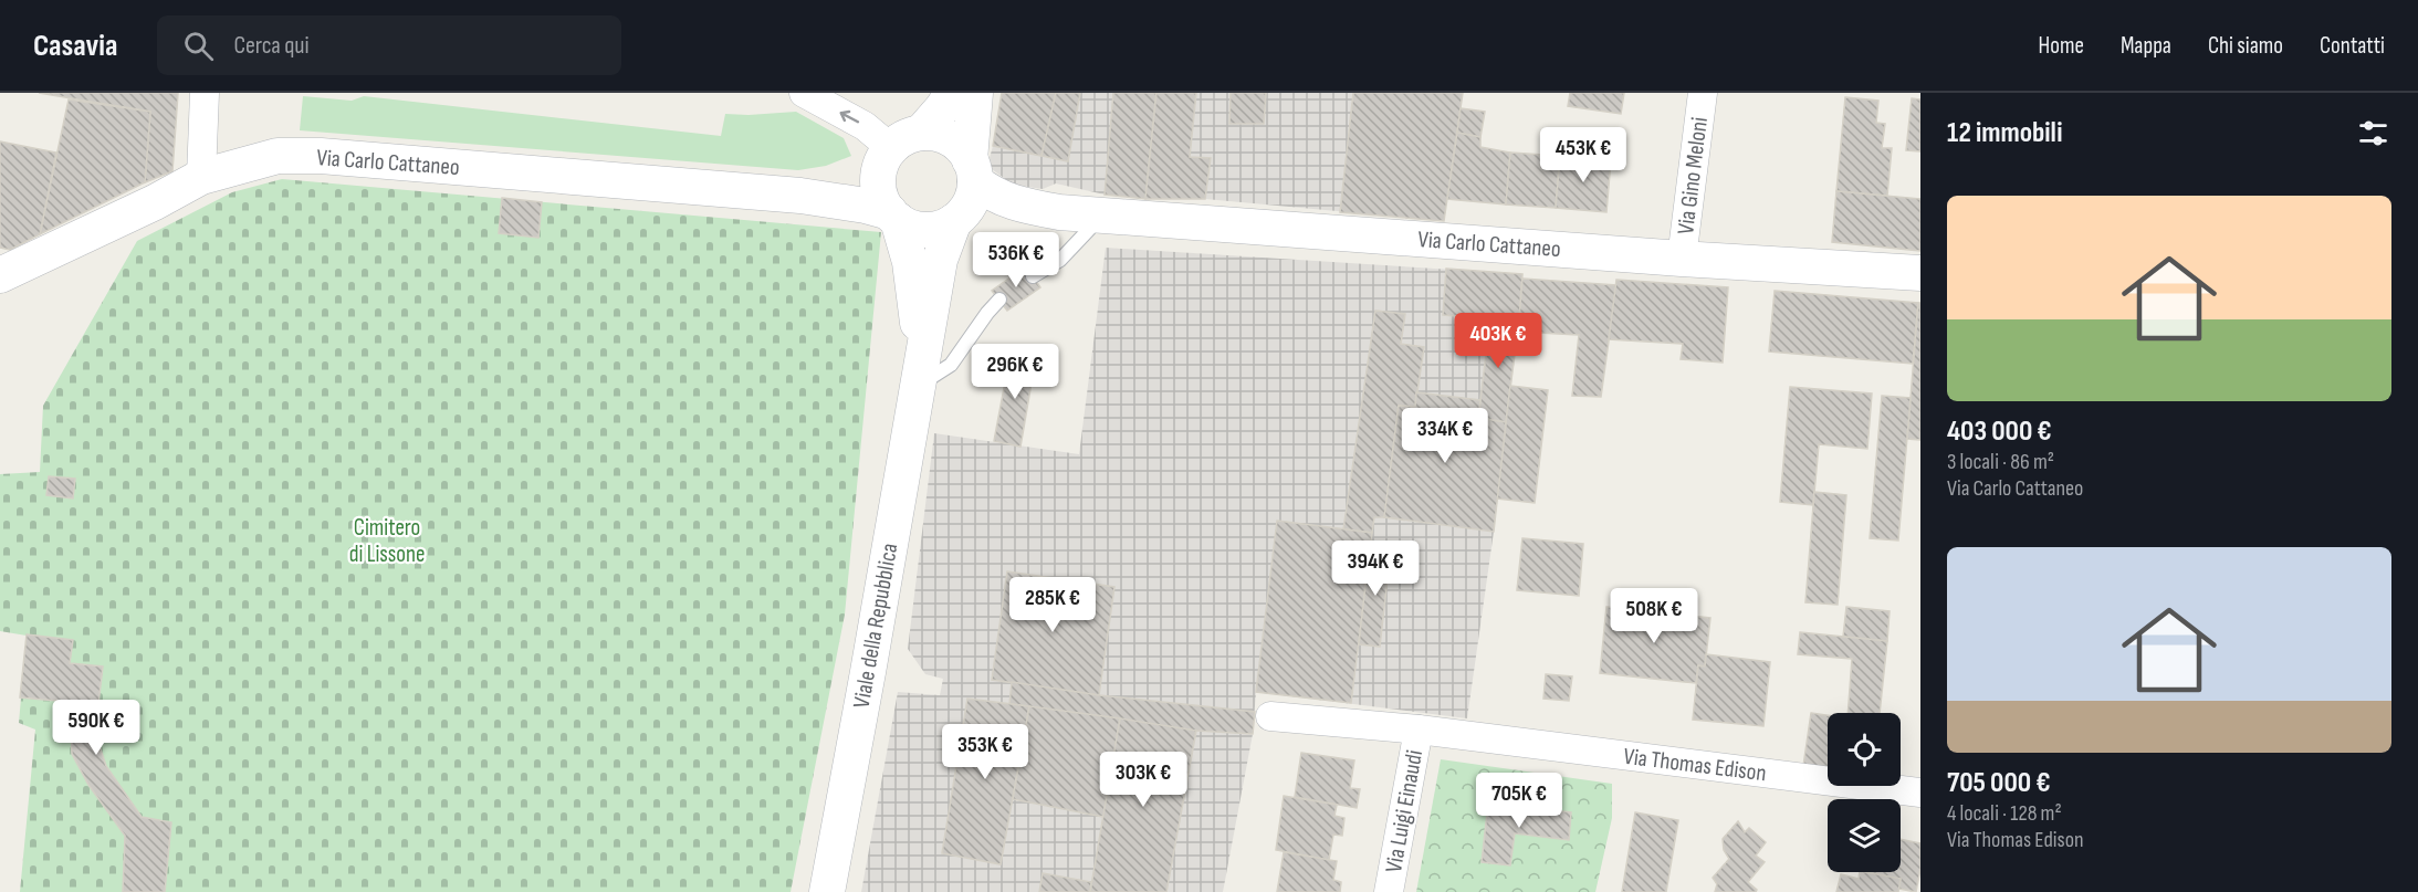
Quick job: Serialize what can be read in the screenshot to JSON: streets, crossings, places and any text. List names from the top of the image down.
{
  "streets": {
    "street": [
      "Via Carlo Cattaneo",
      "Via Gino Meloni",
      "Viale della Repubblica",
      "Via Thomas Edison",
      "Via Luigi Einaudi"
    ]
  },
  "crossings": [
    ["Via Carlo Cattaneo", "Via Gino Meloni"],
    ["Via Carlo Cattaneo", "Viale della Repubblica"],
    ["Via Thomas Edison", "Via Luigi Einaudi"]
  ],
  "parks": ["Cimitero di Lissone"],
  "page": {
    "header": "Casavia",
    "search": "Cerca qui",
    "nav": [
      "Home",
      "Mappa",
      "Chi siamo",
      "Contatti"
    ],
    "heading": "12 immobili",
    "price": [
      "453K €",
      "536K €",
      "403K €",
      "296K €",
      "334K €",
      "394K €",
      "285K €",
      "508K €",
      "590K €",
      "353K €",
      "303K €",
      "705K €"
    ],
    "list": [
      {
        "name": "403 000 €",
        "note": "3 locali · 86 m² · Via Carlo Cattaneo"
      },
      {
        "name": "705 000 €",
        "note": "4 locali · 128 m² · Via Thomas Edison"
      }
    ]
  }
}
